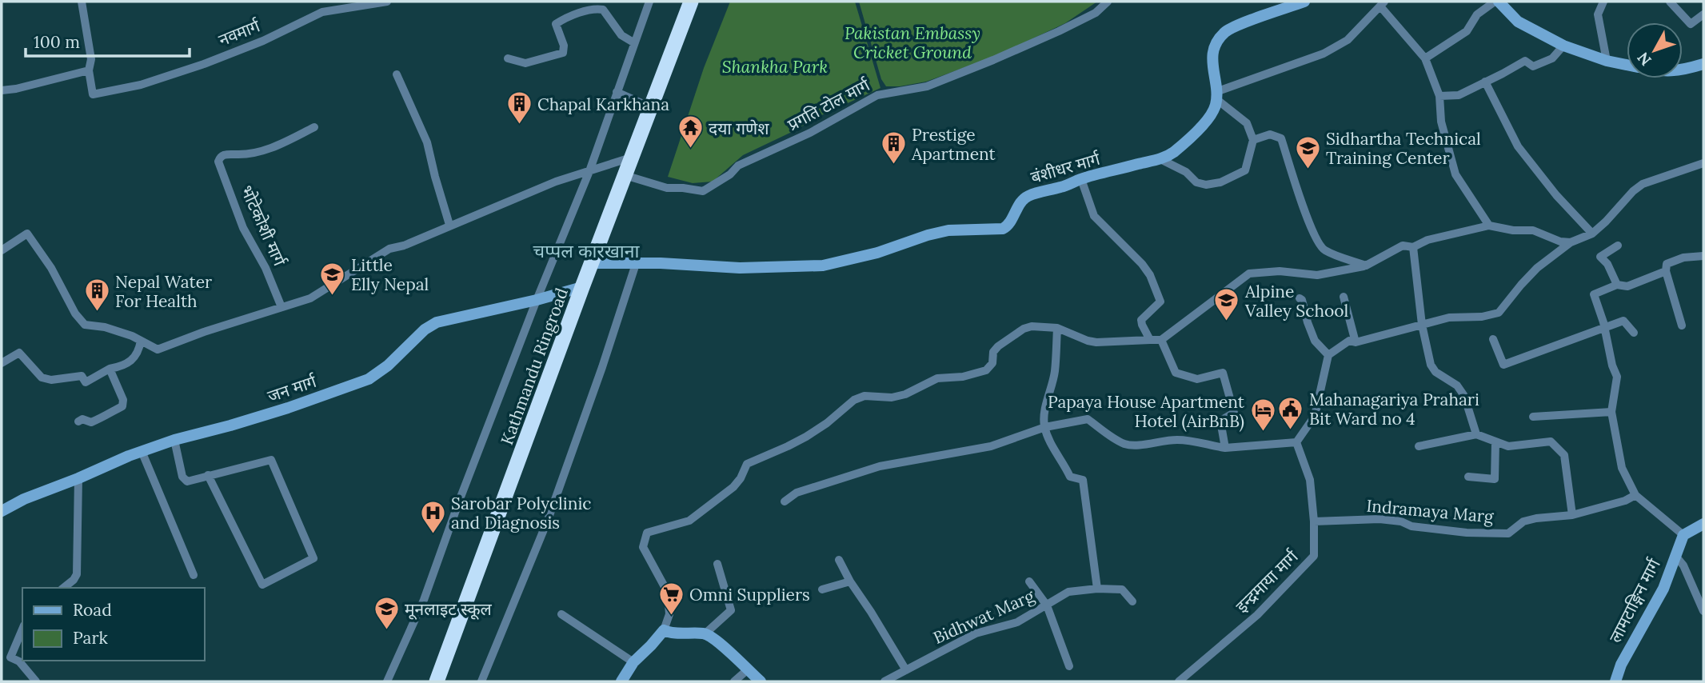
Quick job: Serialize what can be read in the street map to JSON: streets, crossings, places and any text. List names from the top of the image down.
{
  "streets": {
    "highway": ["Kathmandu Ringroad"],
    "main road": ["बंशीधर मार्ग", "जन मार्ग", "लामटाङ्गिन मार्ग"],
    "street": [
      "नवमार्ग",
      "प्रगति टोल मार्ग",
      "भोटेकोशी मार्ग",
      "Indramaya Marg",
      "इन्द्रमाया मार्ग",
      "Bidhwat Marg"
    ]
  },
  "crossings": [
    ["प्रगति टोल मार्ग", "Kathmandu Ringroad"],
    ["बंशीधर मार्ग", "Kathmandu Ringroad"],
    ["Kathmandu Ringroad", "जन मार्ग"],
    ["Indramaya Marg", "इन्द्रमाया मार्ग"]
  ],
  "districts": ["चप्पल कारखाना"],
  "parks": ["Pakistan Embassy Cricket Ground", "Shankha Park"],
  "places": {
    "building": ["Chapal Karkhana", "Prestige Apartment", "Nepal Water For Health"],
    "temple": ["दया गणेश"],
    "school or university": [
      "Sidhartha Technical Training Center",
      "Little Elly Nepal",
      "Alpine Valley School",
      "मूनलाइट स्कूल"
    ],
    "public building": ["Mahanagariya Prahari Bit Ward no 4"],
    "hotel": ["Papaya House Apartment Hotel (AirBnB)"],
    "hospital": ["Sarobar Polyclinic and Diagnosis"],
    "supermarket": ["Omni Suppliers"]
  },
  "legend": ["Road", "Park"],
  "scale_bar": "100 m",
  "north": "bottom left"
}
